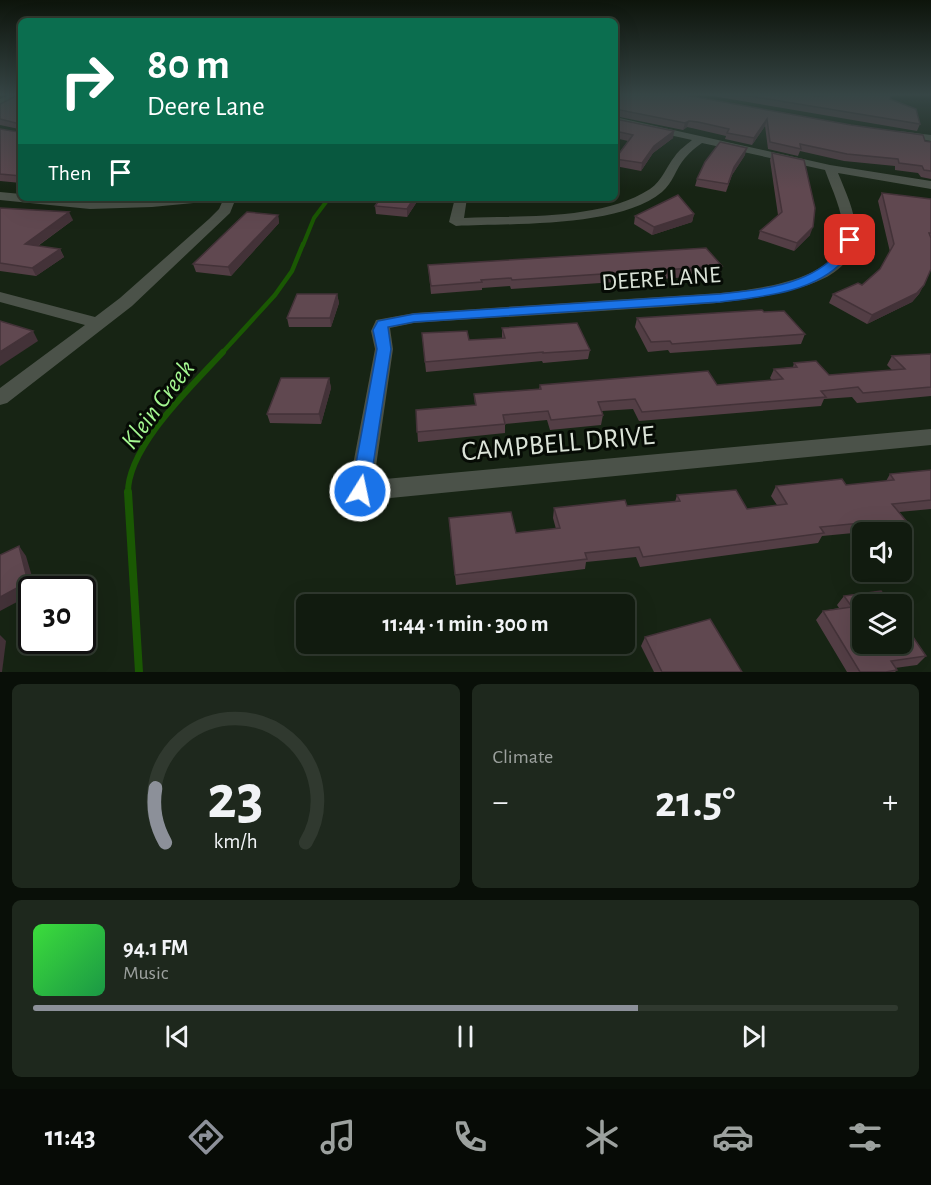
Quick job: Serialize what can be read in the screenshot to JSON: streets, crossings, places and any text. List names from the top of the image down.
{
  "streets": {
    "street": ["DEERE LANE", "CAMPBELL DRIVE"]
  },
  "crossings": [
    ["DEERE LANE", "CAMPBELL DRIVE"]
  ],
  "water": ["Klein Creek"],
  "page": {
    "turn": ["80 m", "Deere Lane"],
    "then": "Then",
    "limit": "30",
    "trip": "11:44 · 1 min · 300 m",
    "tile": "Climate",
    "heat": ["−", "21.5°", "+"],
    "song": ["94.1 FM", "Music"],
    "tabs": "11:43",
    "gauge": ["23", "km/h"]
  }
}
